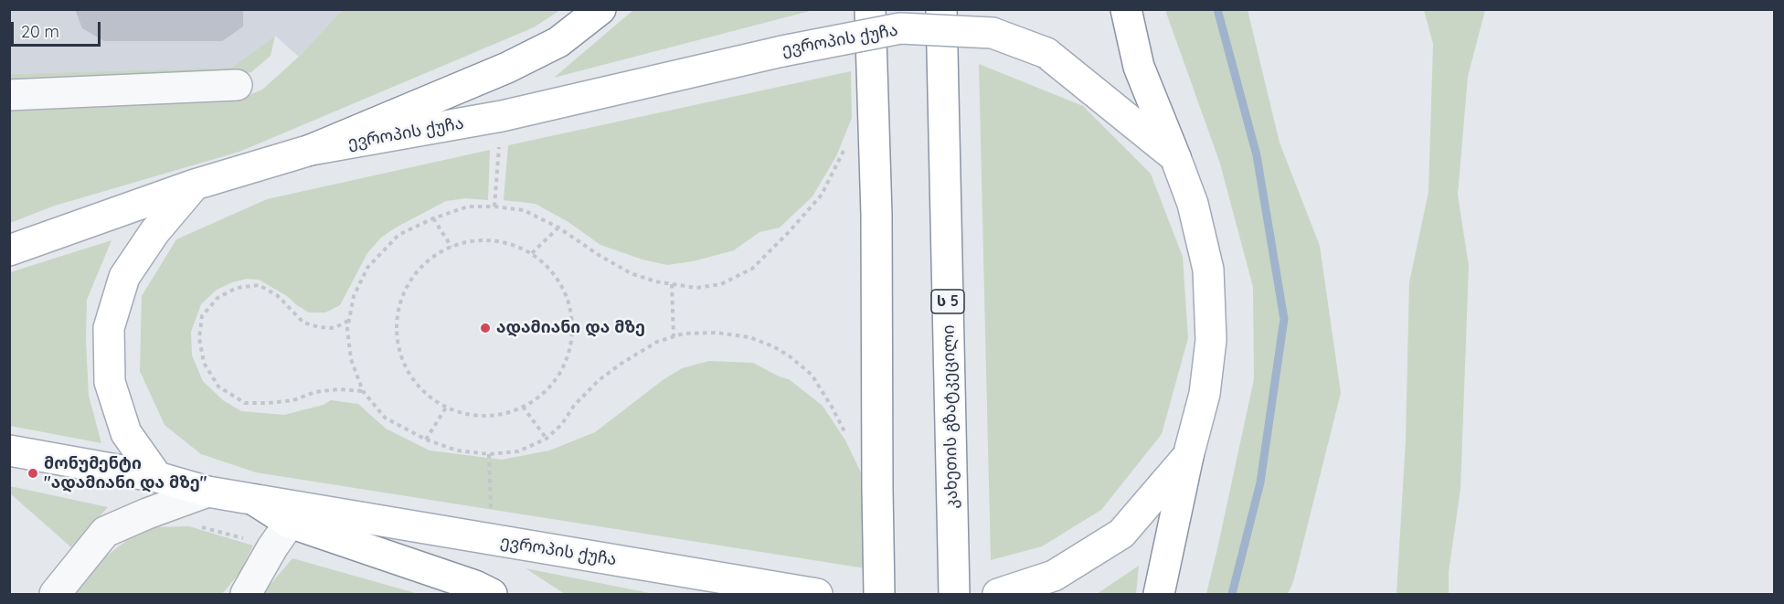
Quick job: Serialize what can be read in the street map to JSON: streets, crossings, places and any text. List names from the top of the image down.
{
  "streets": {
    "main road": ["ევროპის ქუჩა", "ს 5", "კახეთის გზატკეცილი"]
  },
  "places": ["ადამიანი და მზე", "მონუმენტი \"ადამიანი და მზე\""],
  "scale_bar": "20 m"
}
